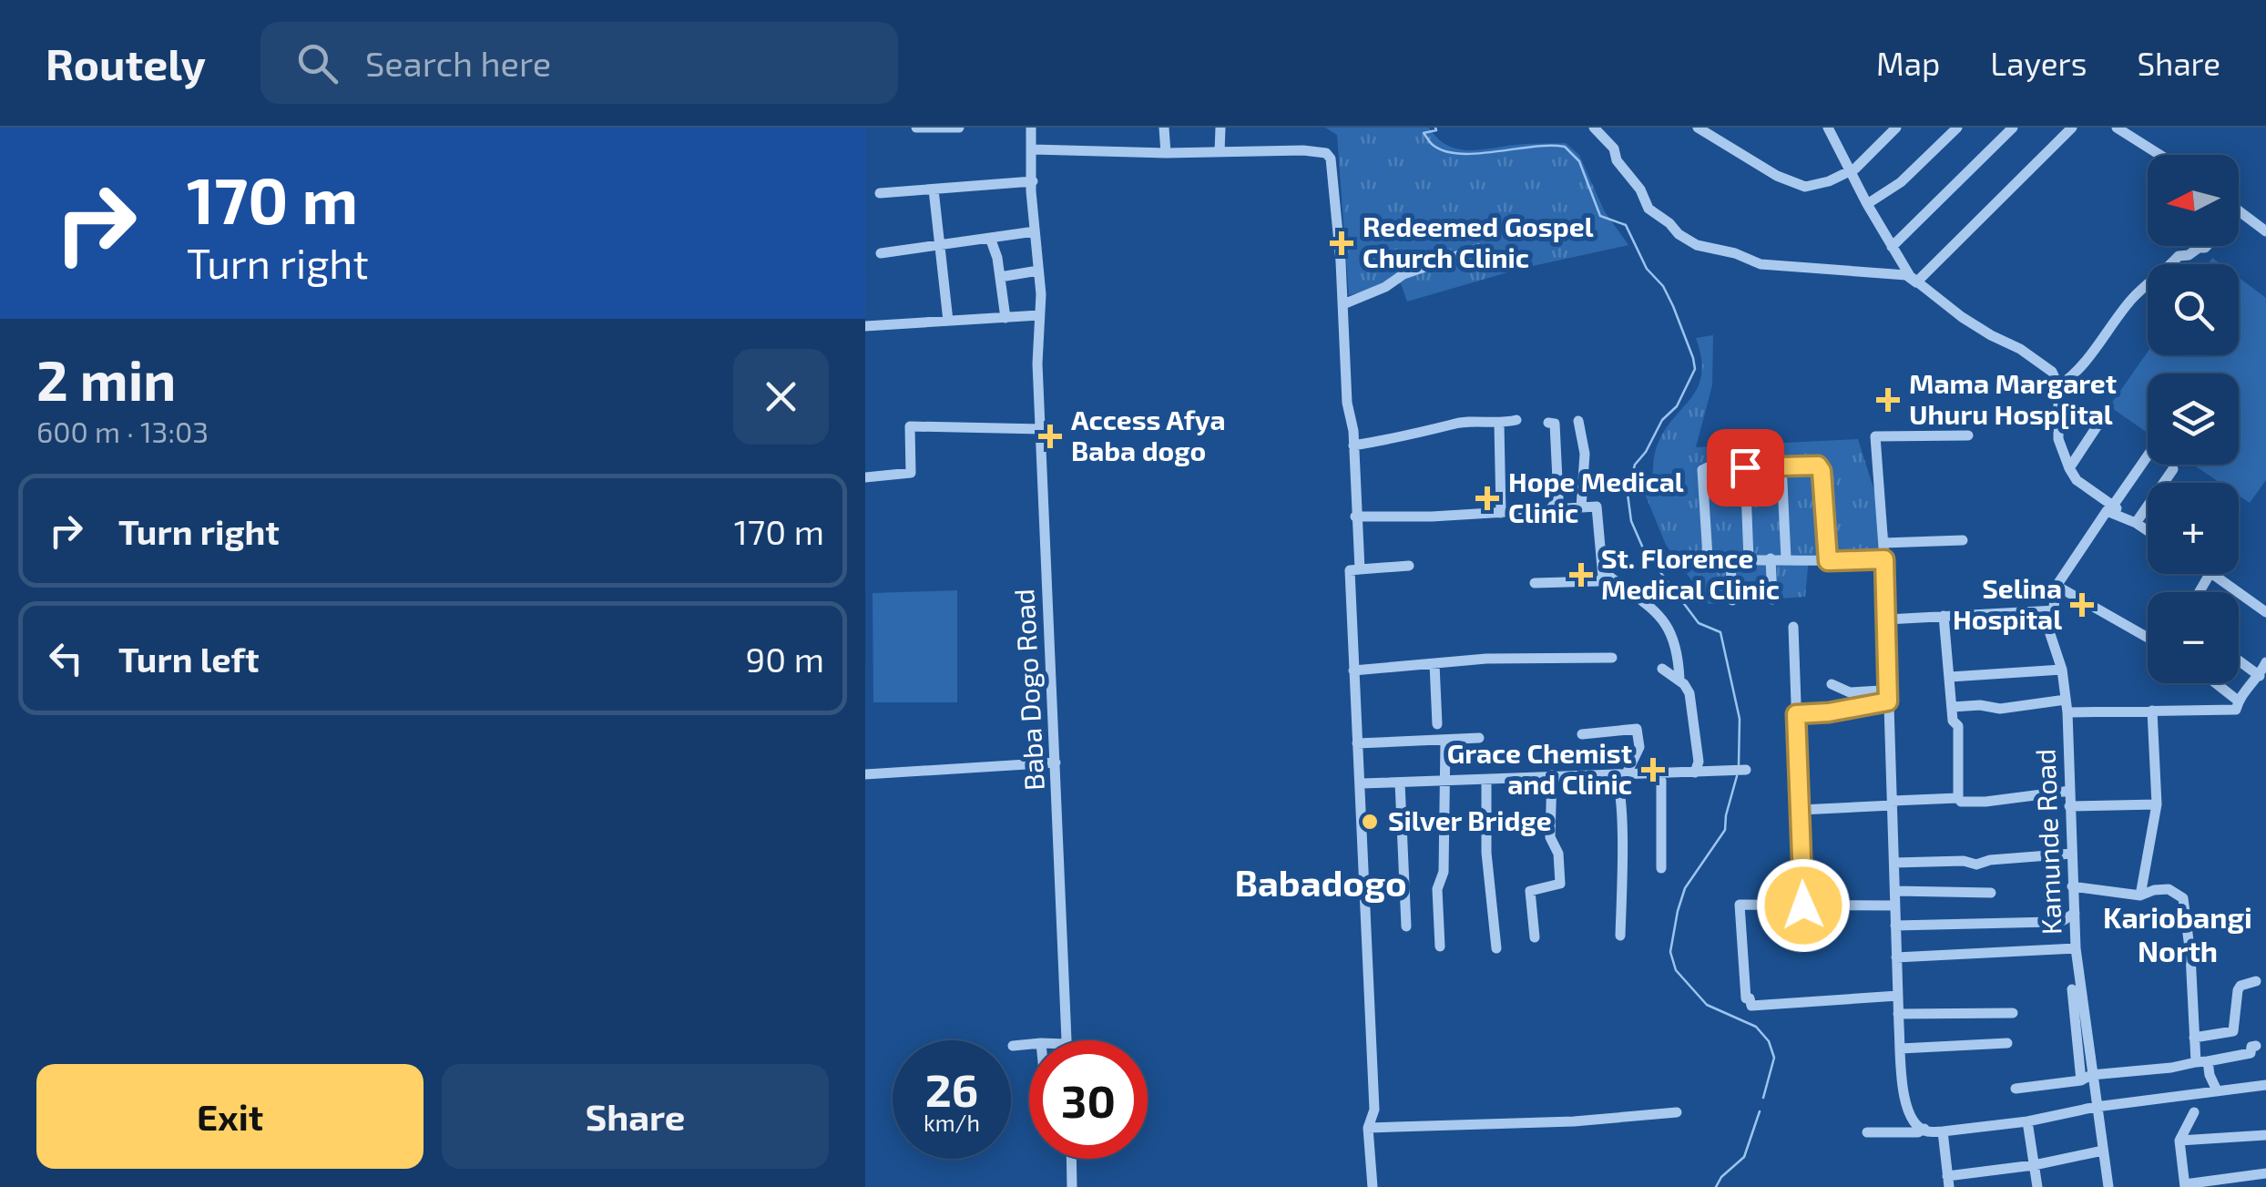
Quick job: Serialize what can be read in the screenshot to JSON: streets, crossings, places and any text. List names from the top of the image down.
{
  "streets": {
    "street": ["Baba Dogo Road", "Kamunde Road"]
  },
  "districts": ["Babadogo", "Kariobangi North"],
  "places": {
    "health": [
      "Redeemed Gospel Church Clinic",
      "Mama Margaret Uhuru Hosp[ital",
      "Access Afya Baba dogo",
      "Hope Medical Clinic",
      "St. Florence Medical Clinic",
      "Selina Hospital",
      "Grace Chemist and Clinic"
    ],
    "other": ["Silver Bridge"]
  },
  "north": "left",
  "page": {
    "header": "Routely",
    "search": "Search here",
    "nav": ["Map", "Layers", "Share"],
    "turn": ["170 m", "Turn right"],
    "map_buttons": ["+", "−"],
    "heading": ["2 min", "600 m · 13:03"],
    "list": [
      {
        "name": "Turn right",
        "value": "170 m"
      },
      {
        "name": "Turn left",
        "value": "90 m"
      }
    ],
    "speed": "26 km/h",
    "limit": "30",
    "buttons": ["Exit", "Share"]
  }
}
